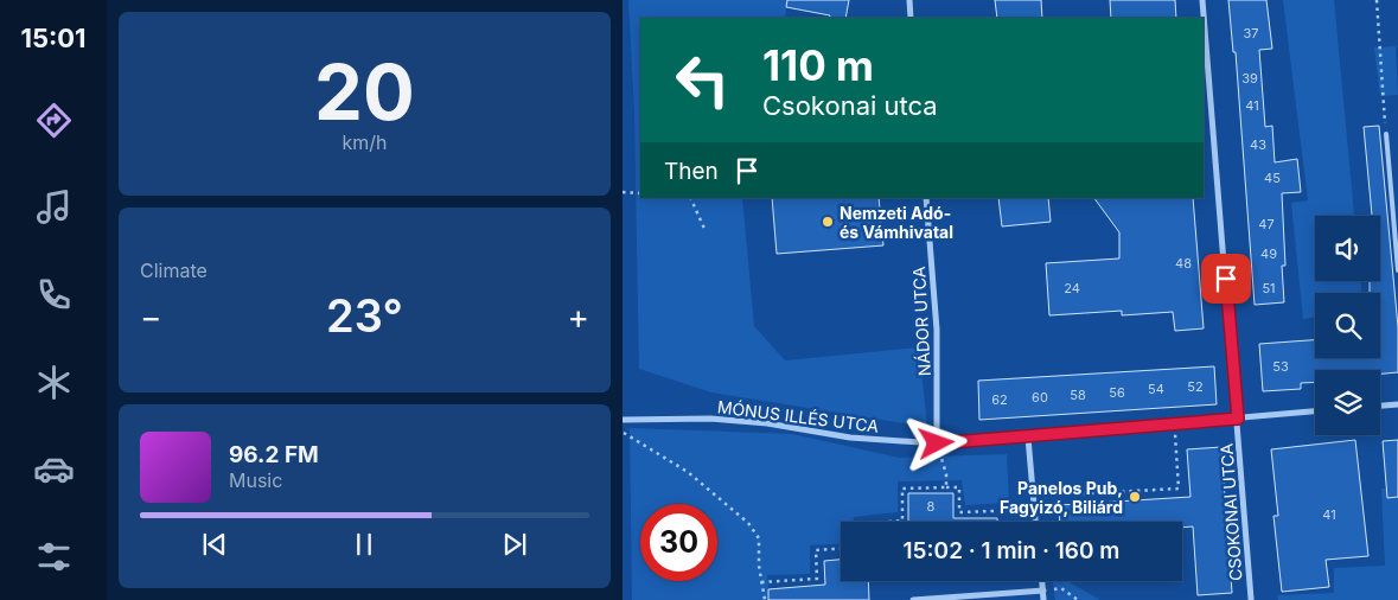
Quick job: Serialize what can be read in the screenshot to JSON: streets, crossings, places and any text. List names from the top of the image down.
{
  "streets": {
    "street": ["NÁDOR UTCA", "MÓNUS ILLÉS UTCA", "CSOKONAI UTCA"]
  },
  "crossings": [
    ["NÁDOR UTCA", "MÓNUS ILLÉS UTCA"],
    ["MÓNUS ILLÉS UTCA", "CSOKONAI UTCA"]
  ],
  "places": ["Nemzeti Adó- és Vámhivatal", "Panelos Pub, Fagyizó, Biliárd"],
  "house_numbers": [
    "37",
    "39",
    "41",
    "43",
    "45",
    "47",
    "49",
    "48",
    "24",
    "51",
    "53",
    "52",
    "54",
    "56",
    "58",
    "60",
    "62",
    "8",
    "41"
  ],
  "page": {
    "tabs": "15:01",
    "tile": [
      ["20", "km/h"],
      "Climate"
    ],
    "turn": ["110 m", "Csokonai utca"],
    "then": "Then",
    "heat": ["−", "23°", "+"],
    "song": ["96.2 FM", "Music"],
    "limit": "30",
    "trip": "15:02 · 1 min · 160 m"
  }
}
